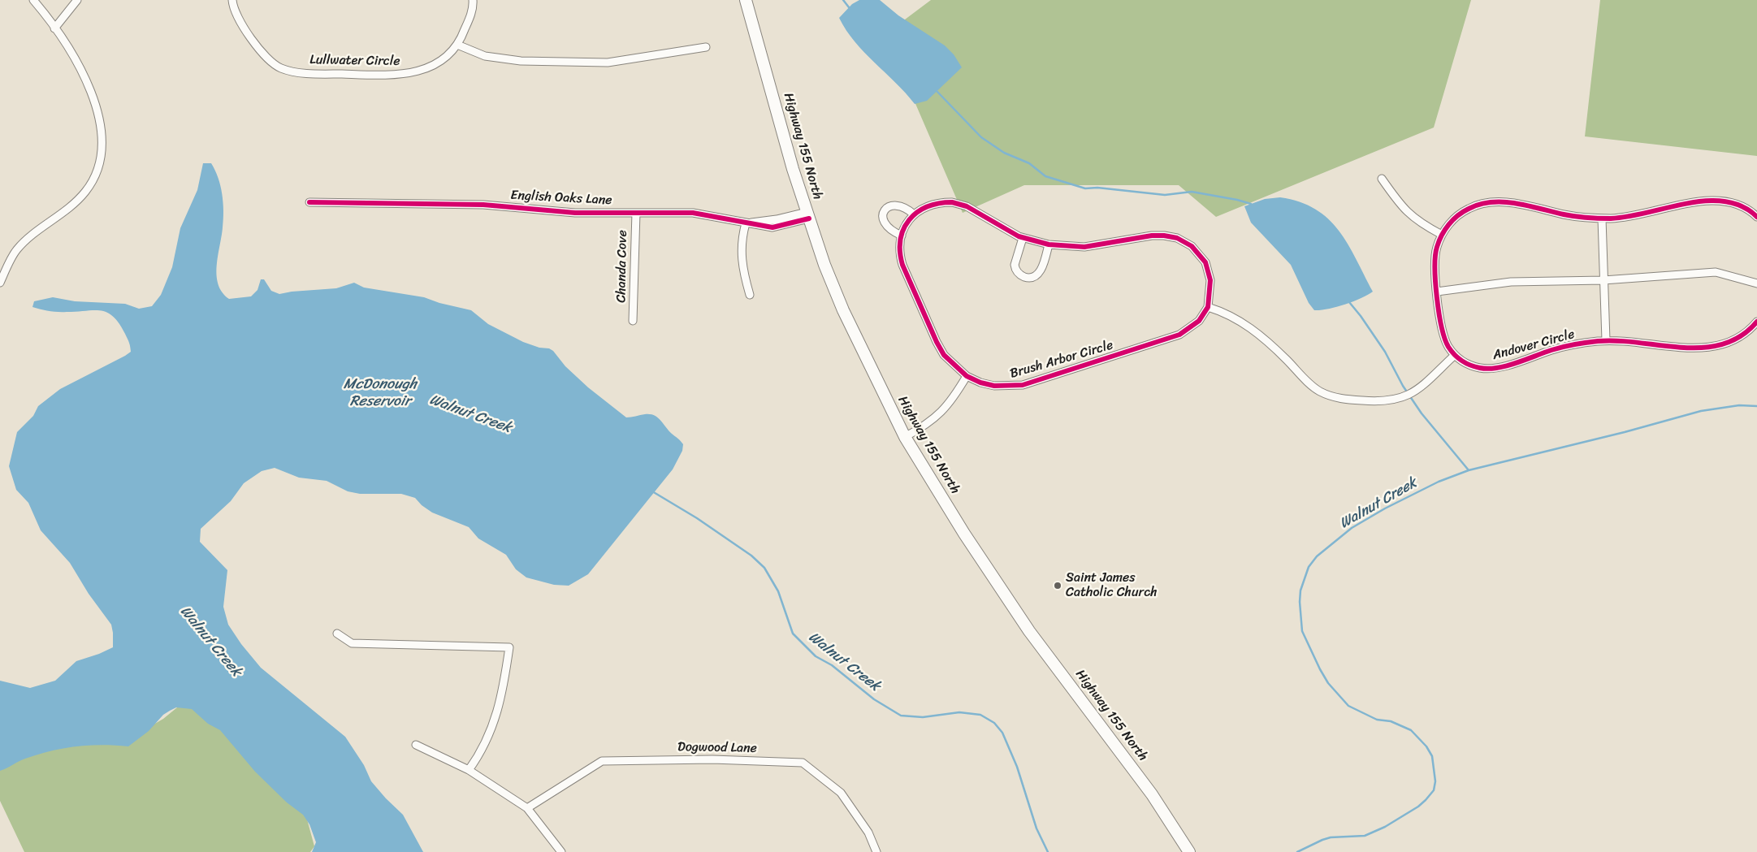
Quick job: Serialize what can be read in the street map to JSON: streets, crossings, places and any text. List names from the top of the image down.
{
  "streets": {
    "main road": ["Highway 155 North"],
    "street": [
      "Lullwater Circle",
      "English Oaks Lane",
      "Chanda Cove",
      "Andover Circle",
      "Brush Arbor Circle",
      "Dogwood Lane"
    ]
  },
  "crossings": [
    ["Highway 155 North", "English Oaks Lane"],
    ["English Oaks Lane", "Chanda Cove"]
  ],
  "water": ["McDonough Reservoir", "Walnut Creek"],
  "places": ["Saint James Catholic Church"]
}
